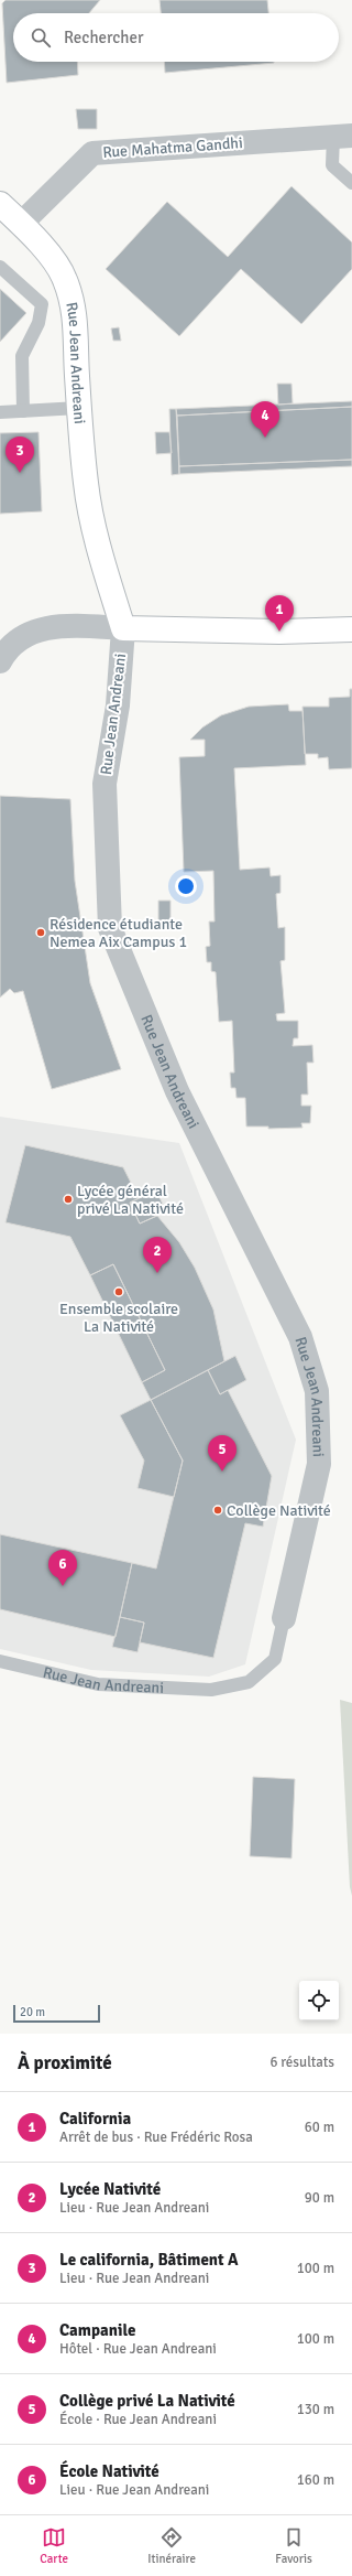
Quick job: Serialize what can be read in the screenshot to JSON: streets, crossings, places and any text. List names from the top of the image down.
{
  "streets": {
    "street": ["Rue Mahatma Gandhi", "Rue Jean Andreani"]
  },
  "crossings": [
    ["Rue Mahatma Gandhi", "Rue Jean Andreani"]
  ],
  "places": [
    "Résidence étudiante Nemea Aix Campus 1",
    "Lycée général privé La Nativité",
    "Ensemble scolaire La Nativité",
    "Collège Nativité"
  ],
  "scale_bar": "20 m",
  "page": {
    "search": "Rechercher",
    "pins": [
      "4",
      "3",
      "1",
      "2",
      "5",
      "6"
    ],
    "scale": "20 m",
    "heading": ["À proximité", "6 résultats"],
    "list": [
      {
        "mark": "1",
        "name": "California",
        "note": "Arrêt de bus · Rue Frédéric Rosa",
        "value": "60 m"
      },
      {
        "mark": "2",
        "name": "Lycée Nativité",
        "note": "Lieu · Rue Jean Andreani",
        "value": "90 m"
      },
      {
        "mark": "3",
        "name": "Le california, Bâtiment A",
        "note": "Lieu · Rue Jean Andreani",
        "value": "100 m"
      },
      {
        "mark": "4",
        "name": "Campanile",
        "note": "Hôtel · Rue Jean Andreani",
        "value": "100 m"
      },
      {
        "mark": "5",
        "name": "Collège privé La Nativité",
        "note": "École · Rue Jean Andreani",
        "value": "130 m"
      },
      {
        "mark": "6",
        "name": "École Nativité",
        "note": "Lieu · Rue Jean Andreani",
        "value": "160 m"
      }
    ],
    "nav": ["Carte", "Itinéraire", "Favoris"]
  }
}
